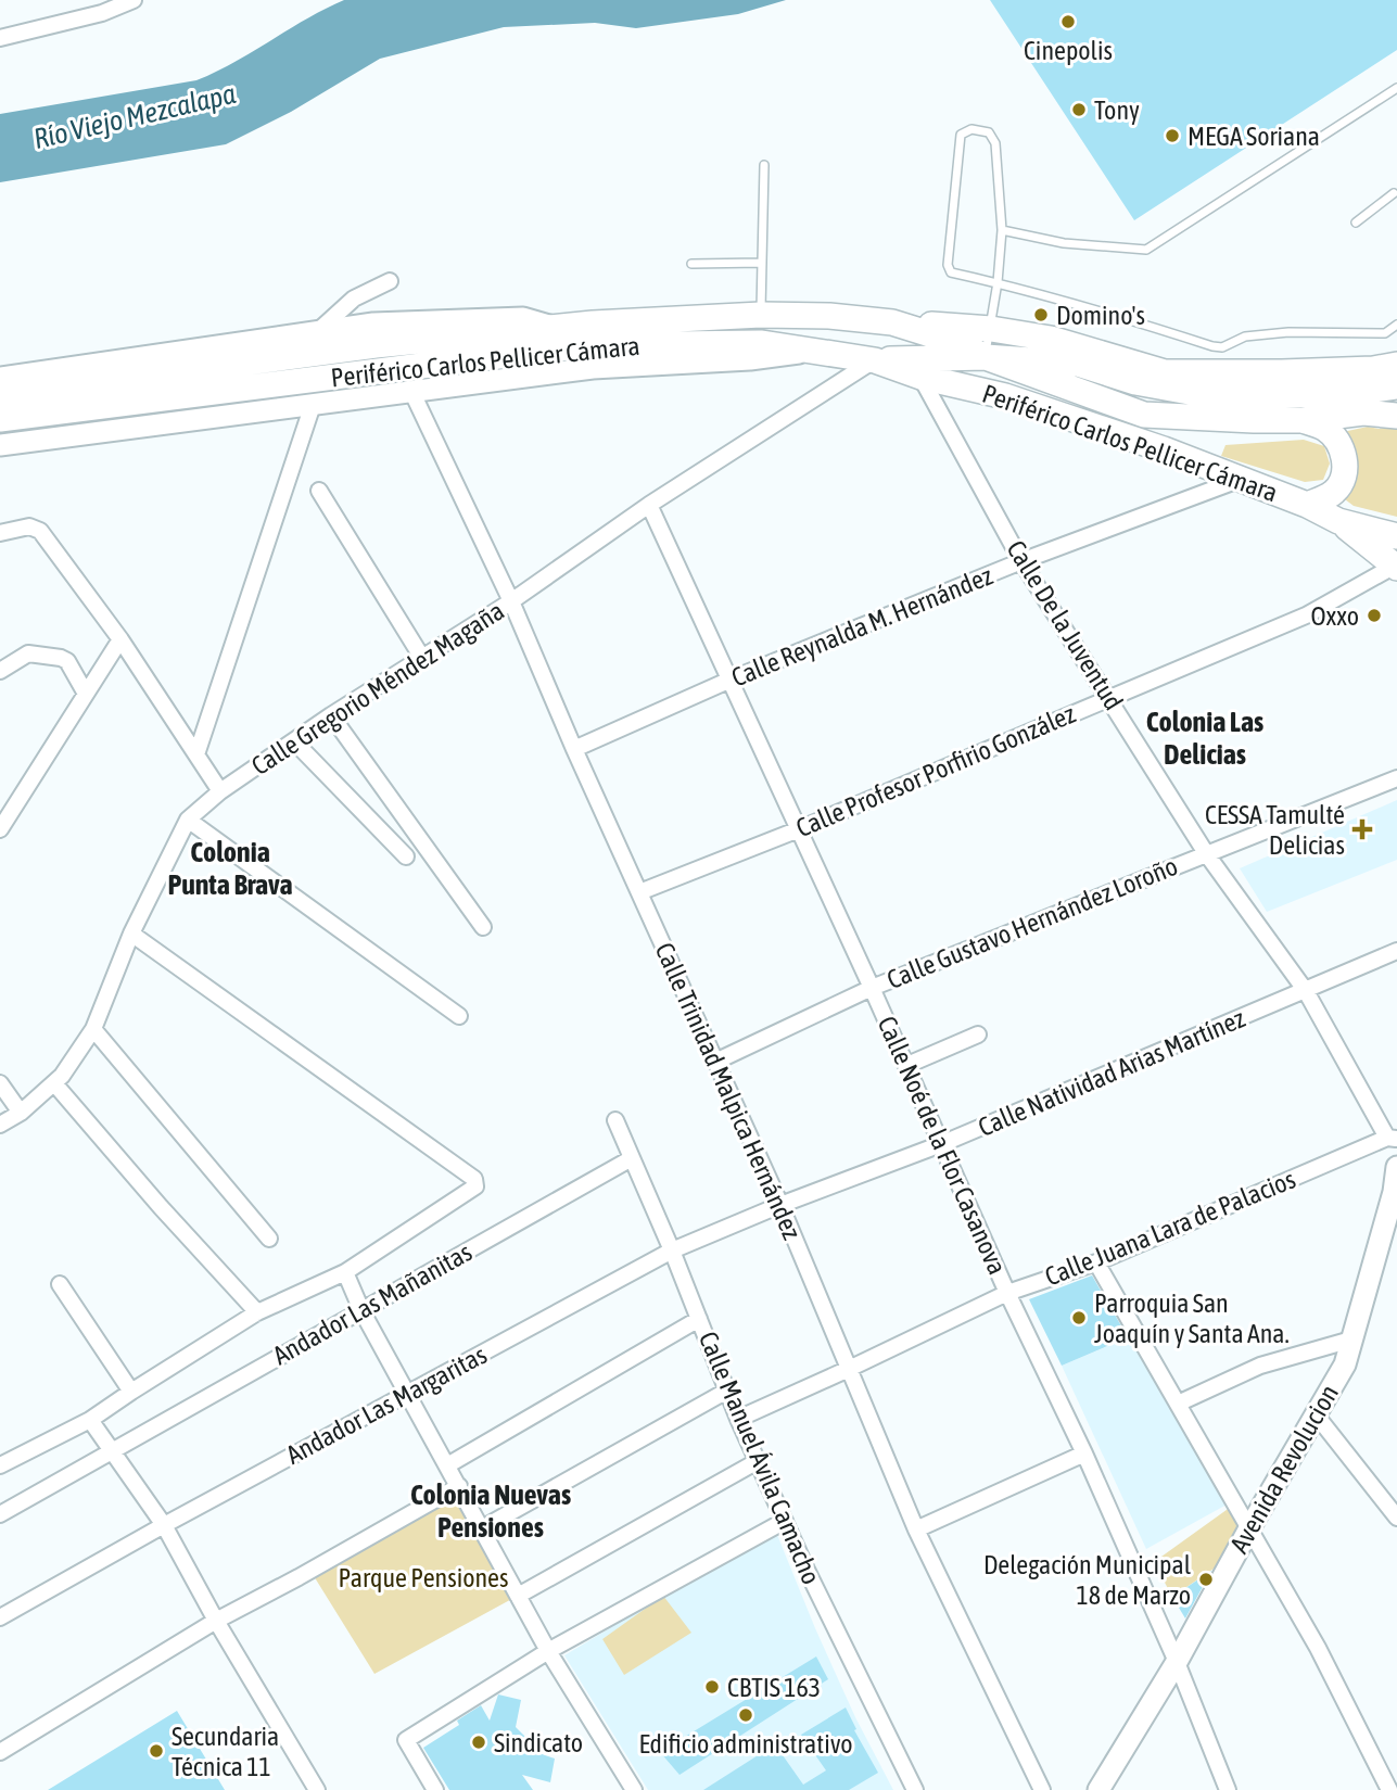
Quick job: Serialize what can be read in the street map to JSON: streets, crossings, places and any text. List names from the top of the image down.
{
  "streets": {
    "main road": ["Periférico Carlos Pellicer Cámara"],
    "street": [
      "Calle De la Juventud",
      "Calle Reynalda M. Hernández",
      "Calle Gregorio Méndez Magaña",
      "Calle Profesor Porfirio González",
      "Calle Gustavo Hernández Loroño",
      "Calle Natividad Arias Martínez",
      "Calle Trinidad Malpica Hernández",
      "Calle Noé de la Flor Casanova",
      "Calle Juana Lara de Palacios",
      "Andador Las Mañanitas",
      "Andador Las Margaritas",
      "Calle Manuel Ávila Camacho",
      "Avenida Revolucion"
    ]
  },
  "crossings": [
    ["Periférico Carlos Pellicer Cámara", "Calle De la Juventud"],
    ["Periférico Carlos Pellicer Cámara", "Calle Reynalda M. Hernández"],
    ["Periférico Carlos Pellicer Cámara", "Calle Gregorio Méndez Magaña"],
    ["Calle De la Juventud", "Calle Reynalda M. Hernández"],
    ["Calle De la Juventud", "Calle Profesor Porfirio González"],
    ["Calle De la Juventud", "Calle Gustavo Hernández Loroño"],
    ["Calle De la Juventud", "Calle Natividad Arias Martínez"],
    ["Calle De la Juventud", "Calle Juana Lara de Palacios"],
    ["Calle Reynalda M. Hernández", "Calle Trinidad Malpica Hernández"],
    ["Calle Reynalda M. Hernández", "Calle Noé de la Flor Casanova"],
    ["Calle Gregorio Méndez Magaña", "Calle Trinidad Malpica Hernández"],
    ["Calle Gregorio Méndez Magaña", "Calle Noé de la Flor Casanova"],
    ["Calle Profesor Porfirio González", "Calle Trinidad Malpica Hernández"],
    ["Calle Profesor Porfirio González", "Calle Noé de la Flor Casanova"],
    ["Calle Gustavo Hernández Loroño", "Calle Trinidad Malpica Hernández"],
    ["Calle Gustavo Hernández Loroño", "Calle Noé de la Flor Casanova"],
    ["Calle Natividad Arias Martínez", "Calle Trinidad Malpica Hernández"],
    ["Calle Natividad Arias Martínez", "Calle Noé de la Flor Casanova"],
    ["Calle Natividad Arias Martínez", "Andador Las Margaritas"],
    ["Calle Trinidad Malpica Hernández", "Calle Juana Lara de Palacios"],
    ["Calle Trinidad Malpica Hernández", "Andador Las Margaritas"],
    ["Calle Noé de la Flor Casanova", "Calle Juana Lara de Palacios"],
    ["Calle Noé de la Flor Casanova", "Avenida Revolucion"],
    ["Calle Juana Lara de Palacios", "Calle Manuel Ávila Camacho"],
    ["Andador Las Mañanitas", "Calle Manuel Ávila Camacho"],
    ["Andador Las Margaritas", "Calle Manuel Ávila Camacho"]
  ],
  "districts": ["Colonia Las Delicias", "Colonia Punta Brava", "Colonia Nuevas Pensiones"],
  "water": ["Río Viejo Mezcalapa"],
  "parks": ["Parque Pensiones"],
  "places": {
    "other": [
      "Cinepolis",
      "Tony",
      "MEGA Soriana",
      "Domino's",
      "Oxxo",
      "Parroquia San Joaquín y Santa Ana.",
      "Delegación Municipal 18 de Marzo",
      "CBTIS 163",
      "Edificio administrativo",
      "Sindicato",
      "Secundaria Técnica 11"
    ],
    "health": ["CESSA Tamulté Delicias"]
  }
}
